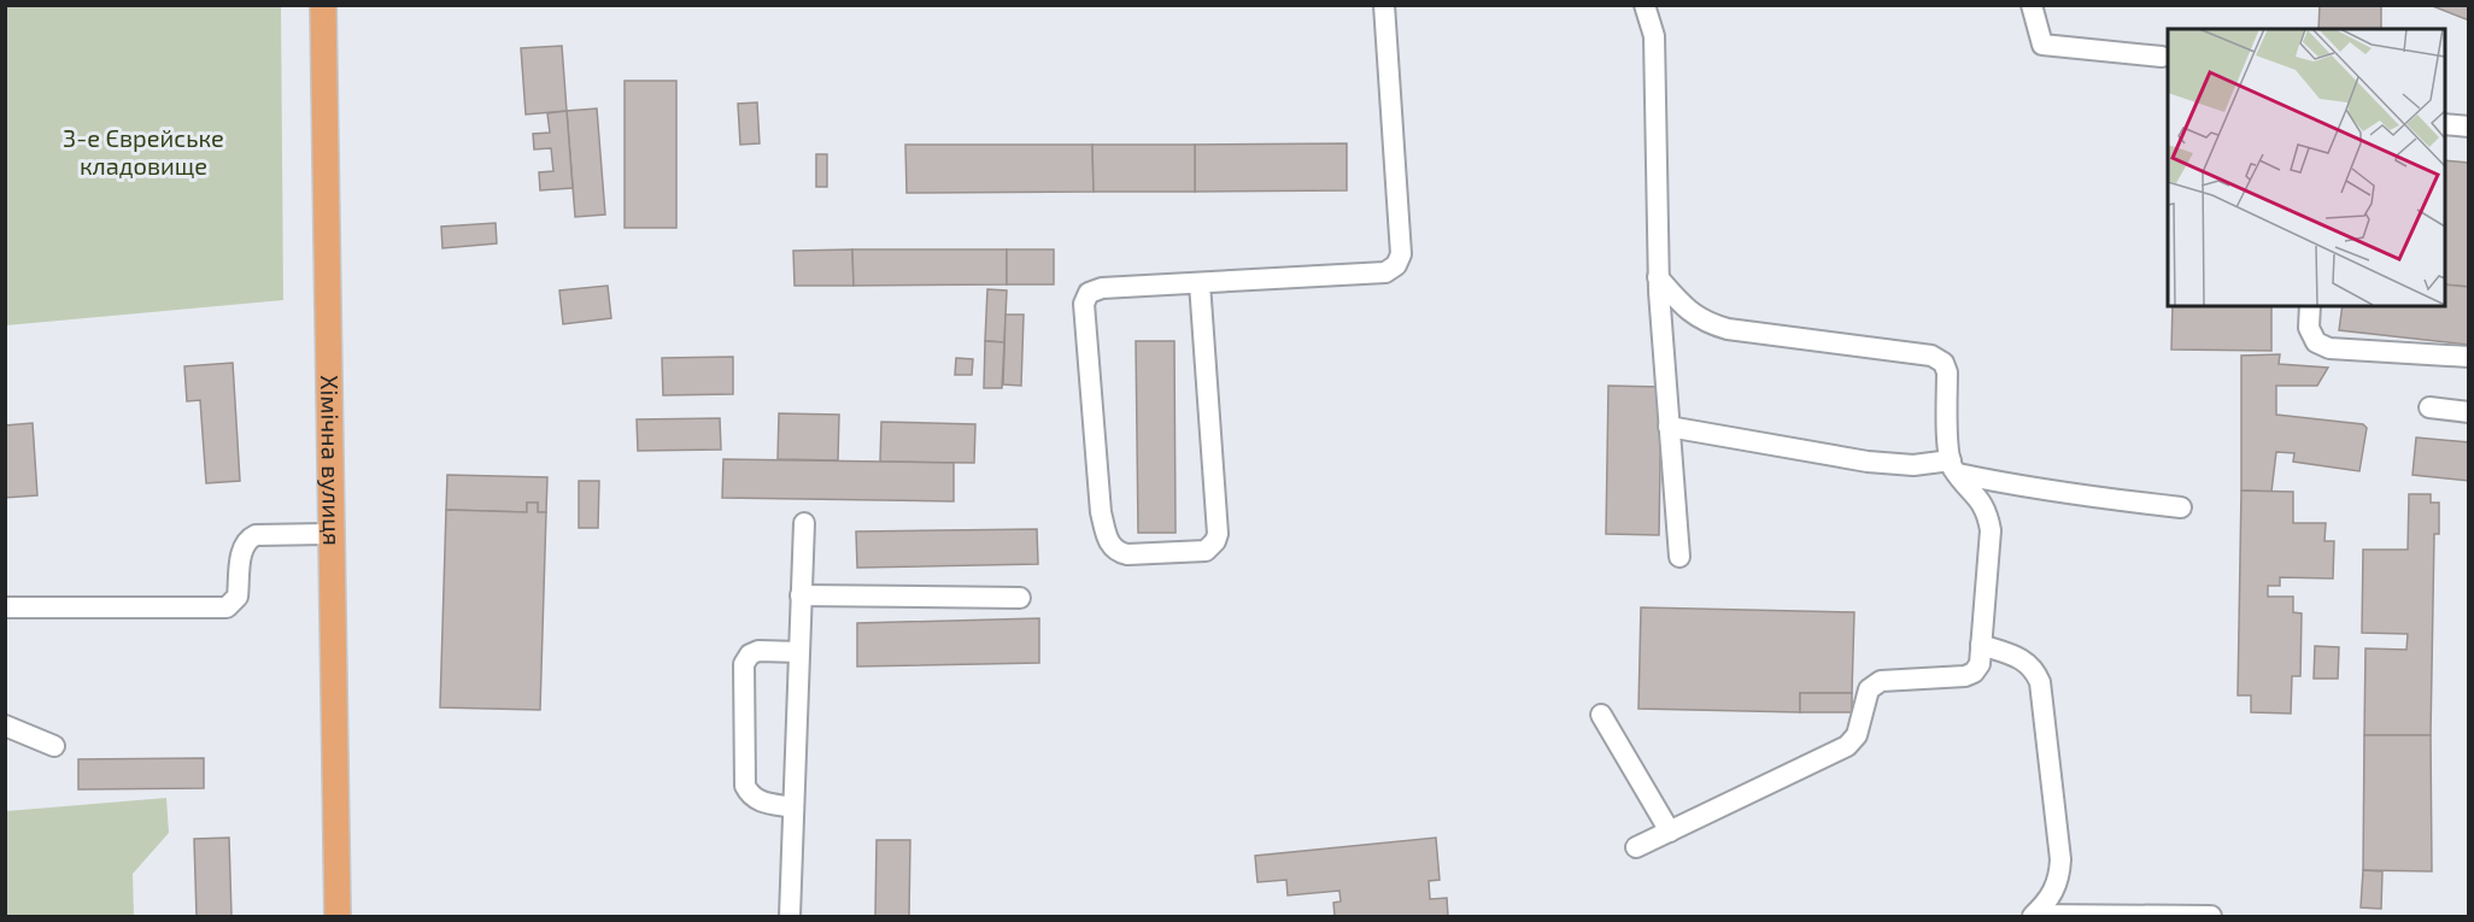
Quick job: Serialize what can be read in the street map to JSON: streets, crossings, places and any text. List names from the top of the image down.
{
  "streets": {
    "main road": ["Хімічна вулиця"]
  },
  "parks": ["3-е Єврейське кладовище"]
}
